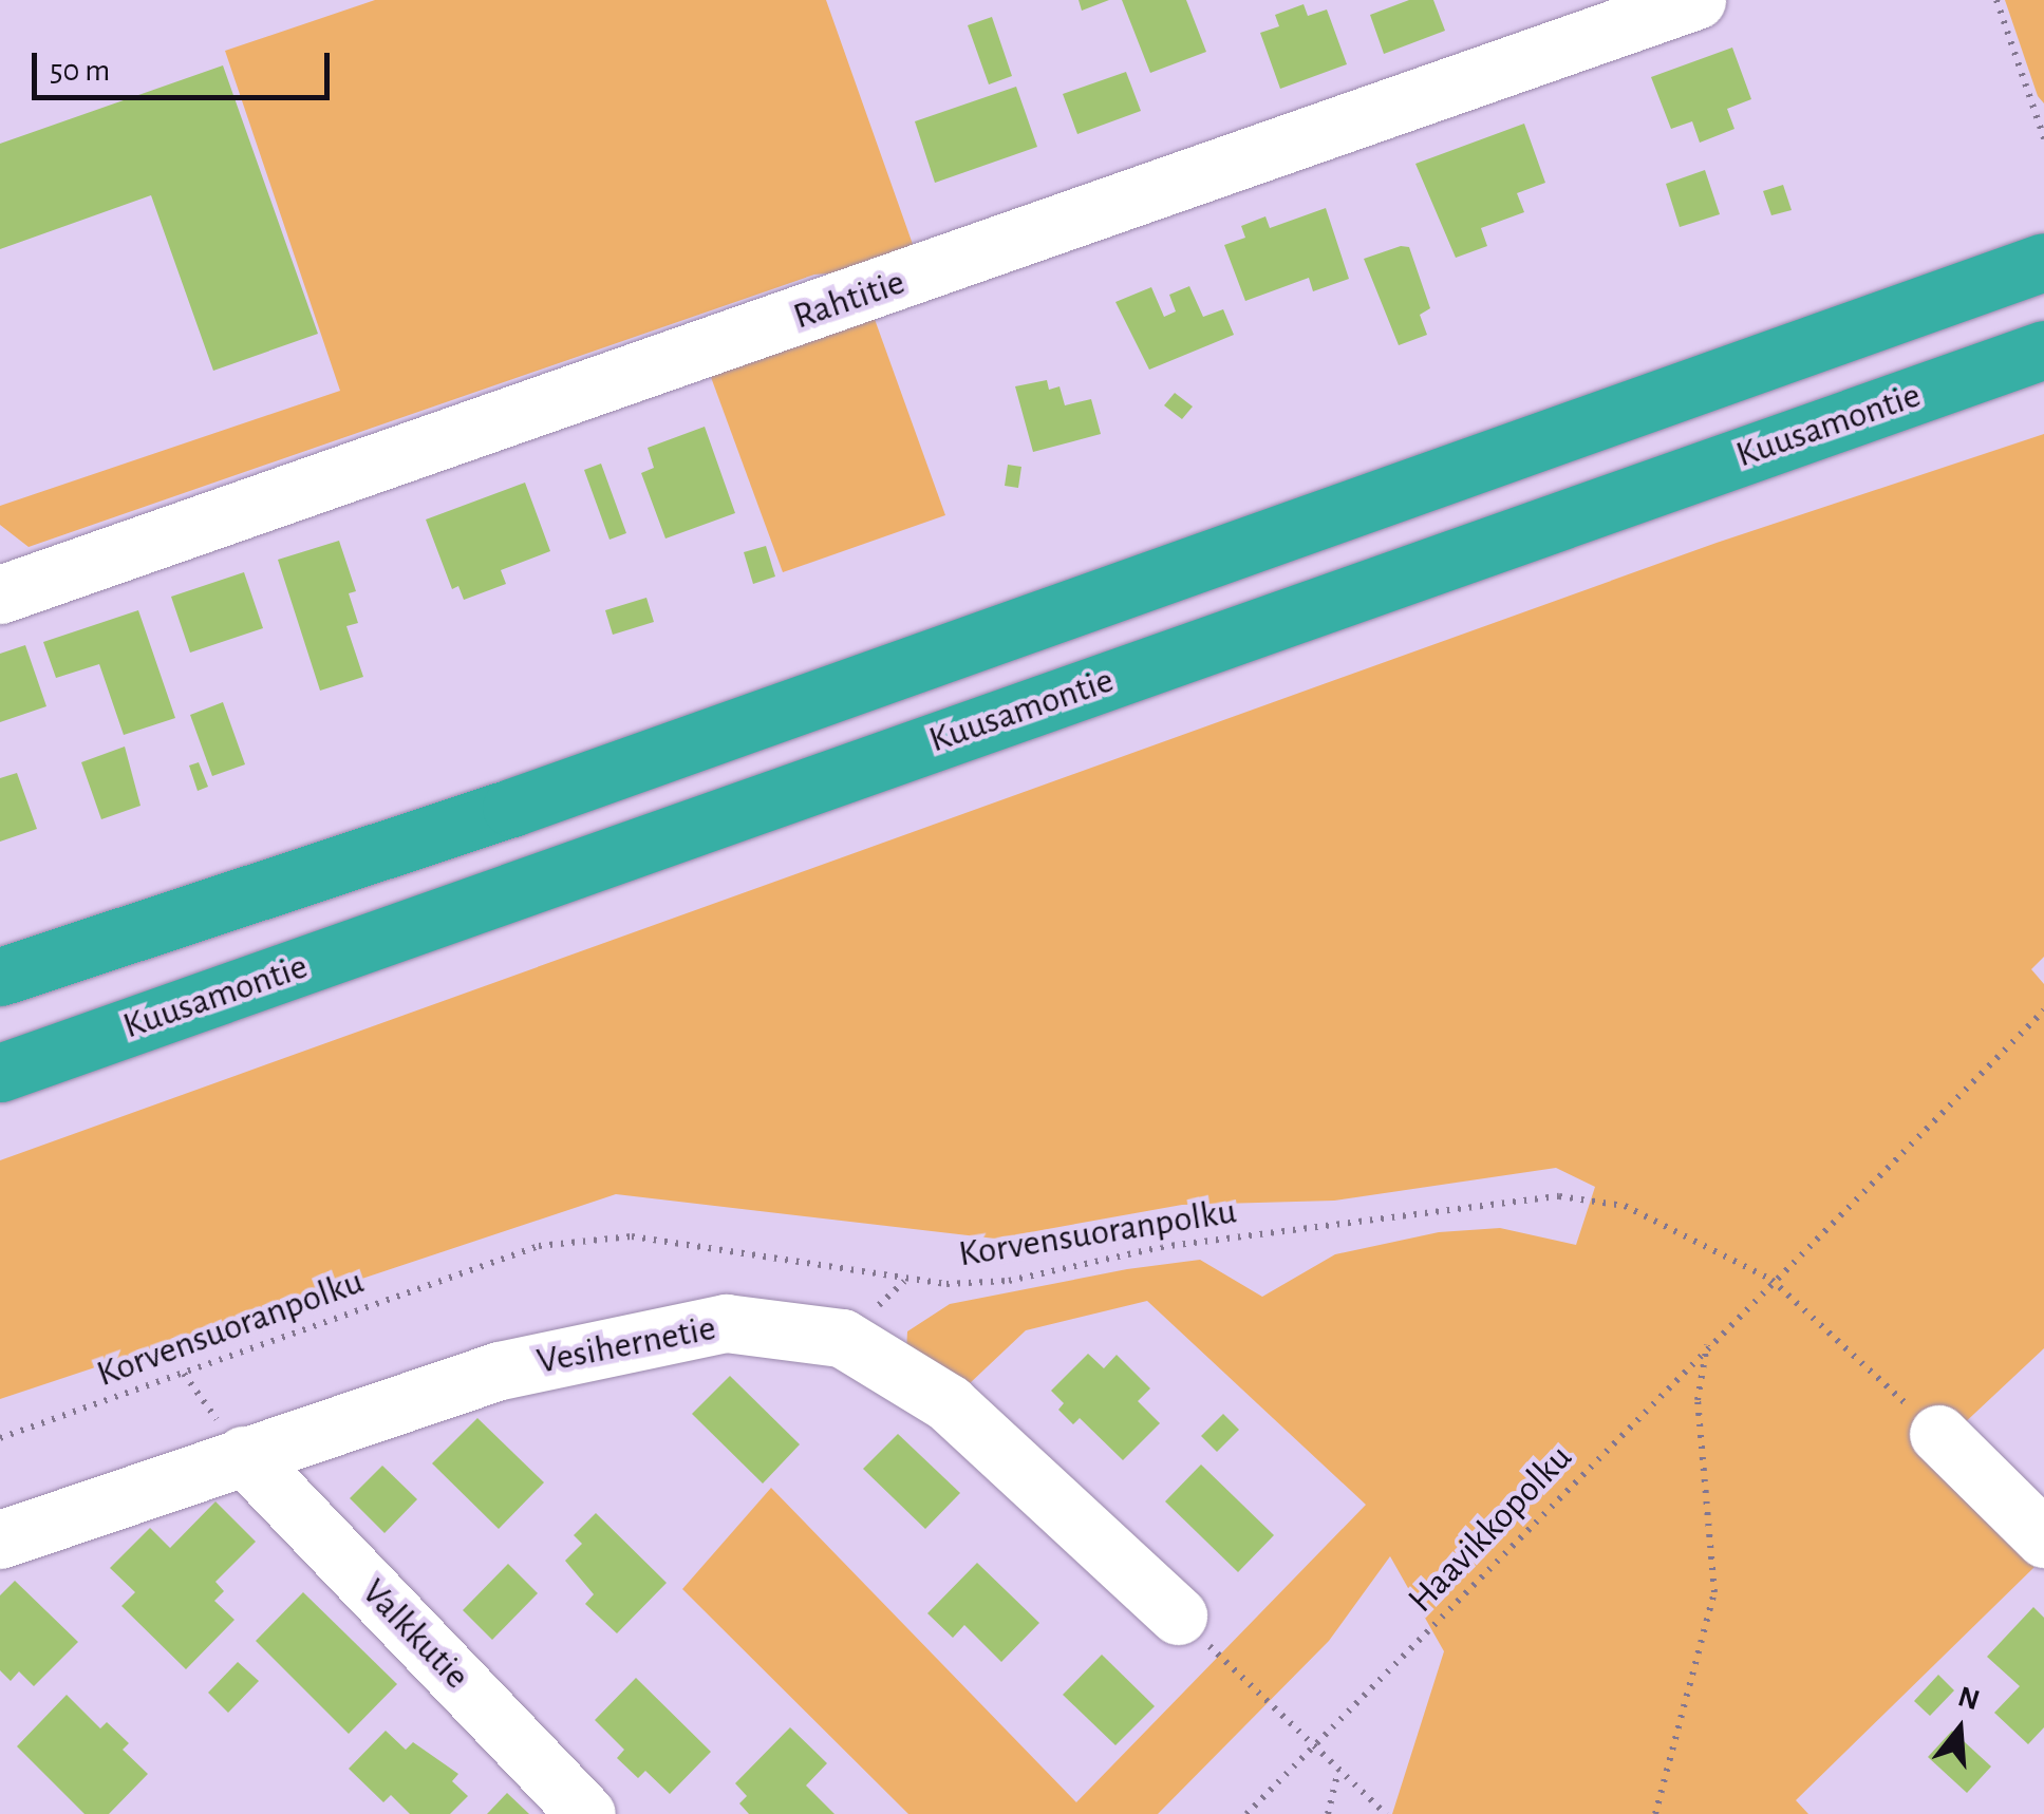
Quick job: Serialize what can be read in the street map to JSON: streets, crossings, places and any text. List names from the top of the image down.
{
  "streets": {
    "highway": ["Kuusamontie"],
    "street": ["Rahtitie", "Vesihernetie", "Valkkutie"],
    "path": ["Korvensuoranpolku", "Haavikkopolku"]
  },
  "crossings": [
    ["Korvensuoranpolku", "Haavikkopolku"],
    ["Vesihernetie", "Valkkutie"]
  ],
  "scale_bar": "50 m",
  "north": "top"
}
